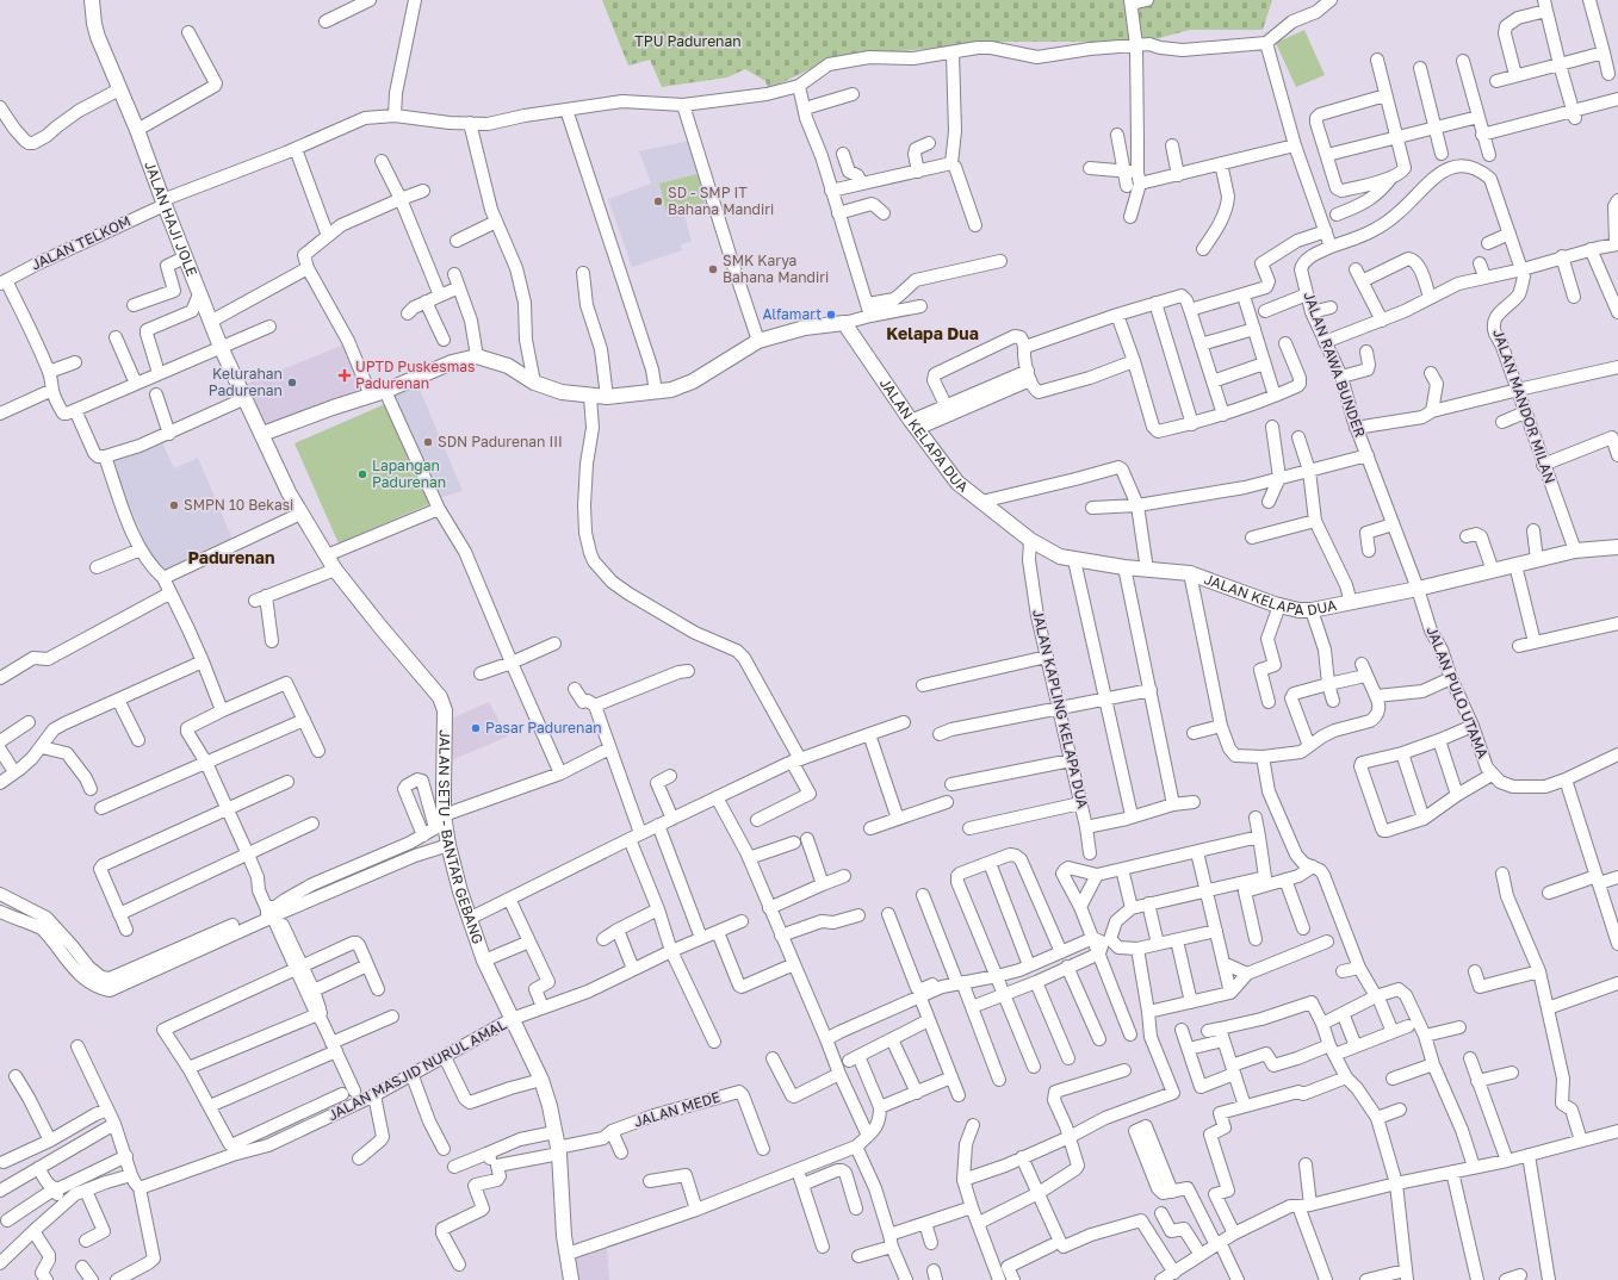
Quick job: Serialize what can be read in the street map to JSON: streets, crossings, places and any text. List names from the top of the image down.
{
  "streets": {
    "main road": ["JALAN HAJI JOLE", "JALAN KELAPA DUA", "JALAN SETU - BANTAR GEBANG"],
    "street": [
      "JALAN TELKOM",
      "JALAN RAWA BUNDER",
      "JALAN MANDOR MILAN",
      "JALAN PULO UTAMA",
      "JALAN KAPLING KELAPA DUA",
      "JALAN MASJID NURUL AMAL",
      "JALAN MEDE"
    ]
  },
  "crossings": [
    ["JALAN HAJI JOLE", "JALAN TELKOM"],
    ["JALAN HAJI JOLE", "JALAN SETU - BANTAR GEBANG"],
    ["JALAN RAWA BUNDER", "JALAN KELAPA DUA"],
    ["JALAN RAWA BUNDER", "JALAN PULO UTAMA"],
    ["JALAN MANDOR MILAN", "JALAN KELAPA DUA"],
    ["JALAN KELAPA DUA", "JALAN PULO UTAMA"],
    ["JALAN KELAPA DUA", "JALAN KAPLING KELAPA DUA"],
    ["JALAN SETU - BANTAR GEBANG", "JALAN MASJID NURUL AMAL"],
    ["JALAN SETU - BANTAR GEBANG", "JALAN MEDE"]
  ],
  "districts": ["Kelapa Dua", "Padurenan"],
  "parks": ["TPU Padurenan"],
  "places": {
    "other": [
      "SD - SMP IT Bahana Mandiri",
      "SMK Karya Bahana Mandiri",
      "Alfamart",
      "Kelurahan Padurenan",
      "SDN Padurenan III",
      "Lapangan Padurenan",
      "SMPN 10 Bekasi",
      "Pasar Padurenan"
    ],
    "health": ["UPTD Puskesmas Padurenan"]
  }
}
